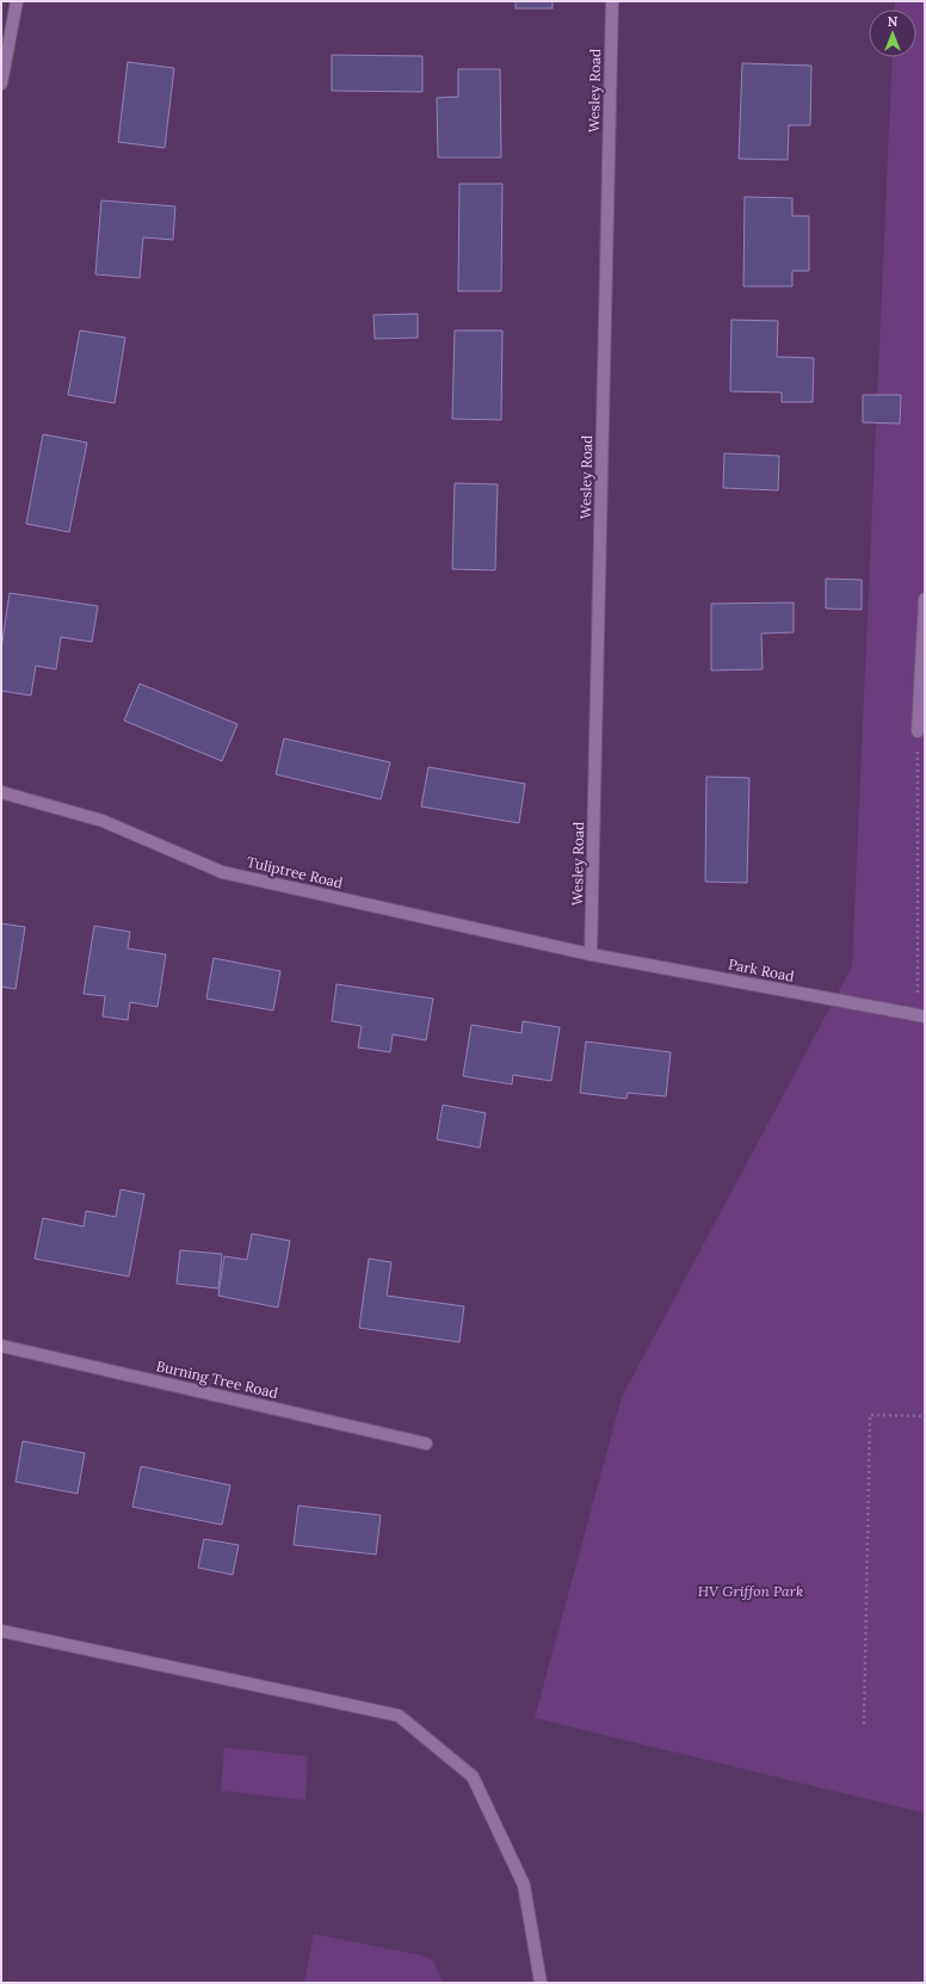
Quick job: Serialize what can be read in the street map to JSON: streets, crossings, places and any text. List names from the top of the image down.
{
  "streets": {
    "street": [
      "Wesley Road",
      "Tuliptree Road",
      "Park Road",
      "Burning Tree Road"
    ]
  },
  "crossings": [
    ["Wesley Road", "Tuliptree Road"],
    ["Wesley Road", "Park Road"],
    ["Tuliptree Road", "Park Road"]
  ],
  "parks": ["HV Griffon Park"],
  "north": "top"
}
